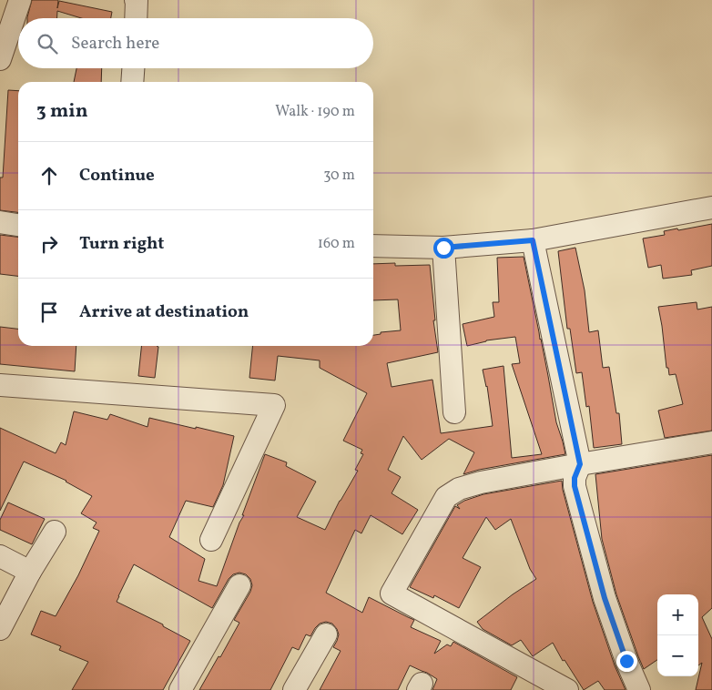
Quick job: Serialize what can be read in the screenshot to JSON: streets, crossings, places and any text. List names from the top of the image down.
{
  "page": {
    "search": "Search here",
    "heading": ["3 min", "Walk · 190 m"],
    "list": [
      ["Continue", "30 m"],
      ["Turn right", "160 m"],
      "Arrive at destination"
    ],
    "map_buttons": ["+", "−"]
  }
}
